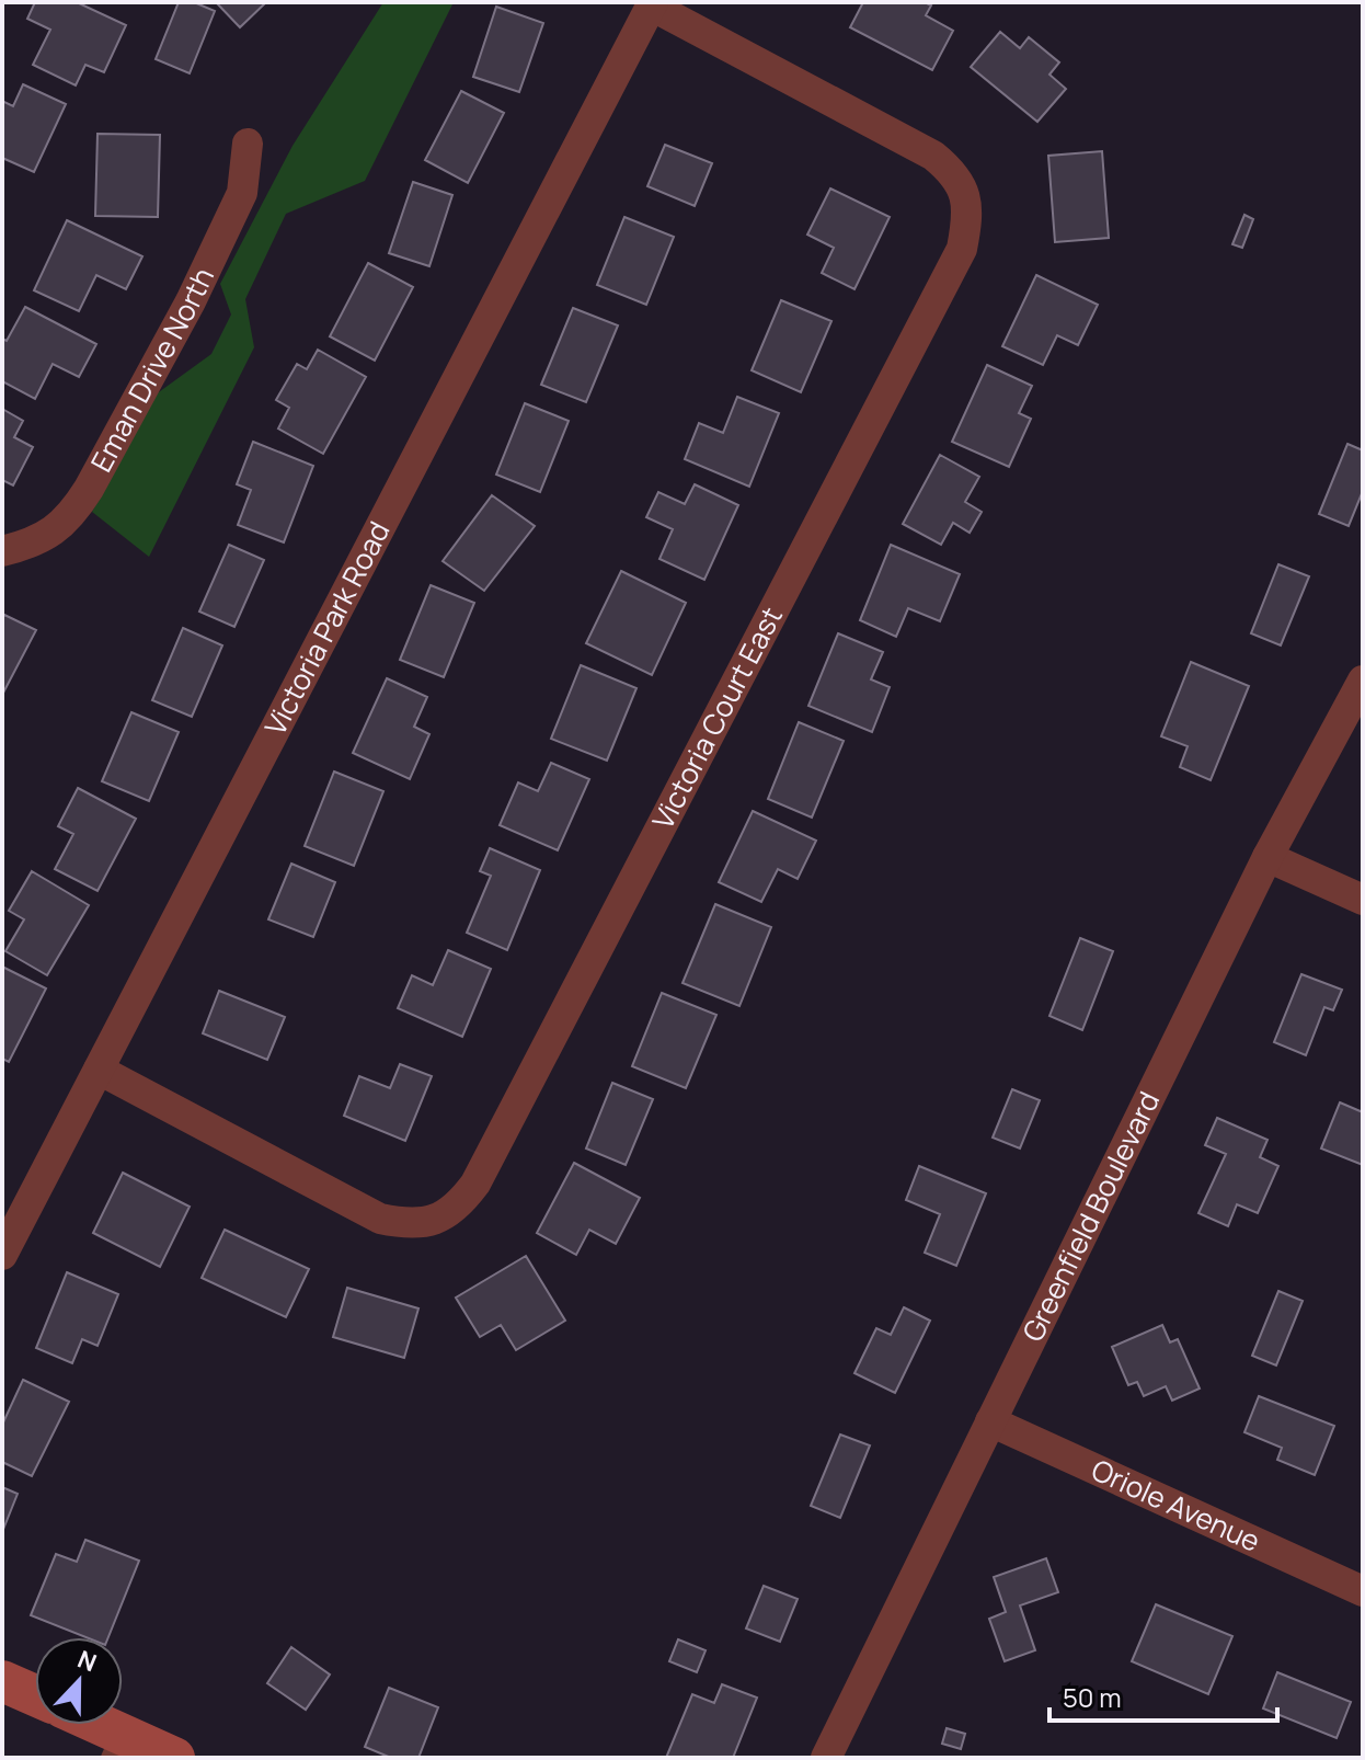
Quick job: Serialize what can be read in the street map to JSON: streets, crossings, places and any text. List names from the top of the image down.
{
  "streets": {
    "street": [
      "Eman Drive North",
      "Victoria Park Road",
      "Victoria Court East",
      "Greenfield Boulevard",
      "Oriole Avenue"
    ]
  },
  "crossings": [
    ["Victoria Park Road", "Victoria Court East"],
    ["Greenfield Boulevard", "Oriole Avenue"]
  ],
  "scale_bar": "50 m",
  "north": "top"
}
